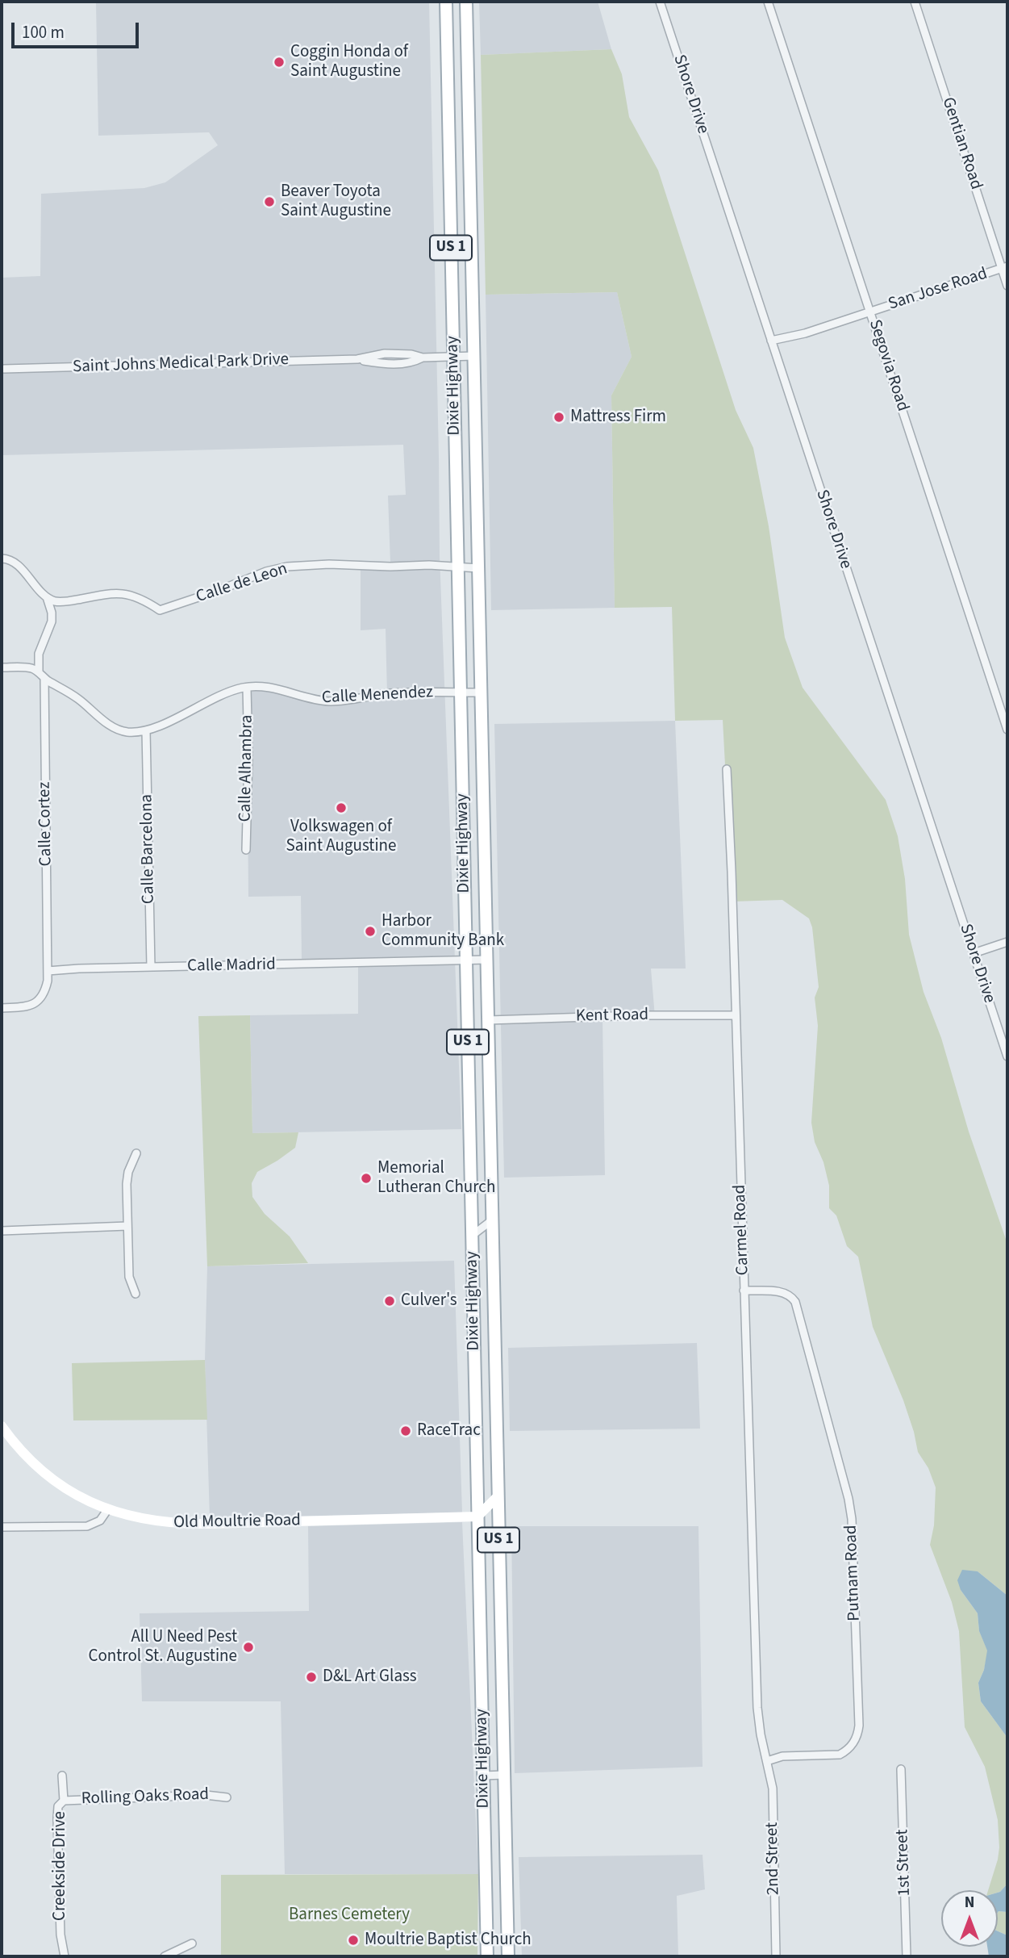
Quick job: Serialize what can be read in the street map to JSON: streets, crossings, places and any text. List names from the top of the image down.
{
  "streets": {
    "main road": ["US 1", "Dixie Highway", "Old Moultrie Road"],
    "street": [
      "Shore Drive",
      "Gentian Road",
      "San Jose Road",
      "Saint Johns Medical Park Drive",
      "Segovia Road",
      "Calle de Leon",
      "Calle Menendez",
      "Calle Alhambra",
      "Calle Cortez",
      "Calle Barcelona",
      "Calle Madrid",
      "Kent Road",
      "Carmel Road",
      "Putnam Road",
      "Rolling Oaks Road",
      "2nd Street",
      "1st Street",
      "Creekside Drive"
    ]
  },
  "crossings": [
    ["Shore Drive", "San Jose Road"],
    ["Gentian Road", "San Jose Road"],
    ["US 1", "Saint Johns Medical Park Drive"],
    ["US 1", "Calle de Leon"],
    ["US 1", "Calle Menendez"],
    ["US 1", "Calle Madrid"],
    ["US 1", "Kent Road"],
    ["San Jose Road", "Segovia Road"],
    ["Saint Johns Medical Park Drive", "Dixie Highway"],
    ["Dixie Highway", "Calle de Leon"],
    ["Dixie Highway", "Calle Menendez"],
    ["Dixie Highway", "Calle Madrid"],
    ["Dixie Highway", "Old Moultrie Road"],
    ["Calle Menendez", "Calle Alhambra"],
    ["Calle Menendez", "Calle Cortez"],
    ["Calle Menendez", "Calle Barcelona"],
    ["Calle Cortez", "Calle Madrid"],
    ["Calle Barcelona", "Calle Madrid"],
    ["Kent Road", "Carmel Road"],
    ["Carmel Road", "Putnam Road"],
    ["Carmel Road", "2nd Street"],
    ["Putnam Road", "2nd Street"],
    ["Rolling Oaks Road", "Creekside Drive"]
  ],
  "parks": ["Barnes Cemetery"],
  "places": [
    "Coggin Honda of Saint Augustine",
    "Beaver Toyota Saint Augustine",
    "Mattress Firm",
    "Volkswagen of Saint Augustine",
    "Harbor Community Bank",
    "Memorial Lutheran Church",
    "Culver's",
    "RaceTrac",
    "All U Need Pest Control St. Augustine",
    "D&L Art Glass",
    "Moultrie Baptist Church"
  ],
  "scale_bar": "100 m",
  "north": "top"
}
